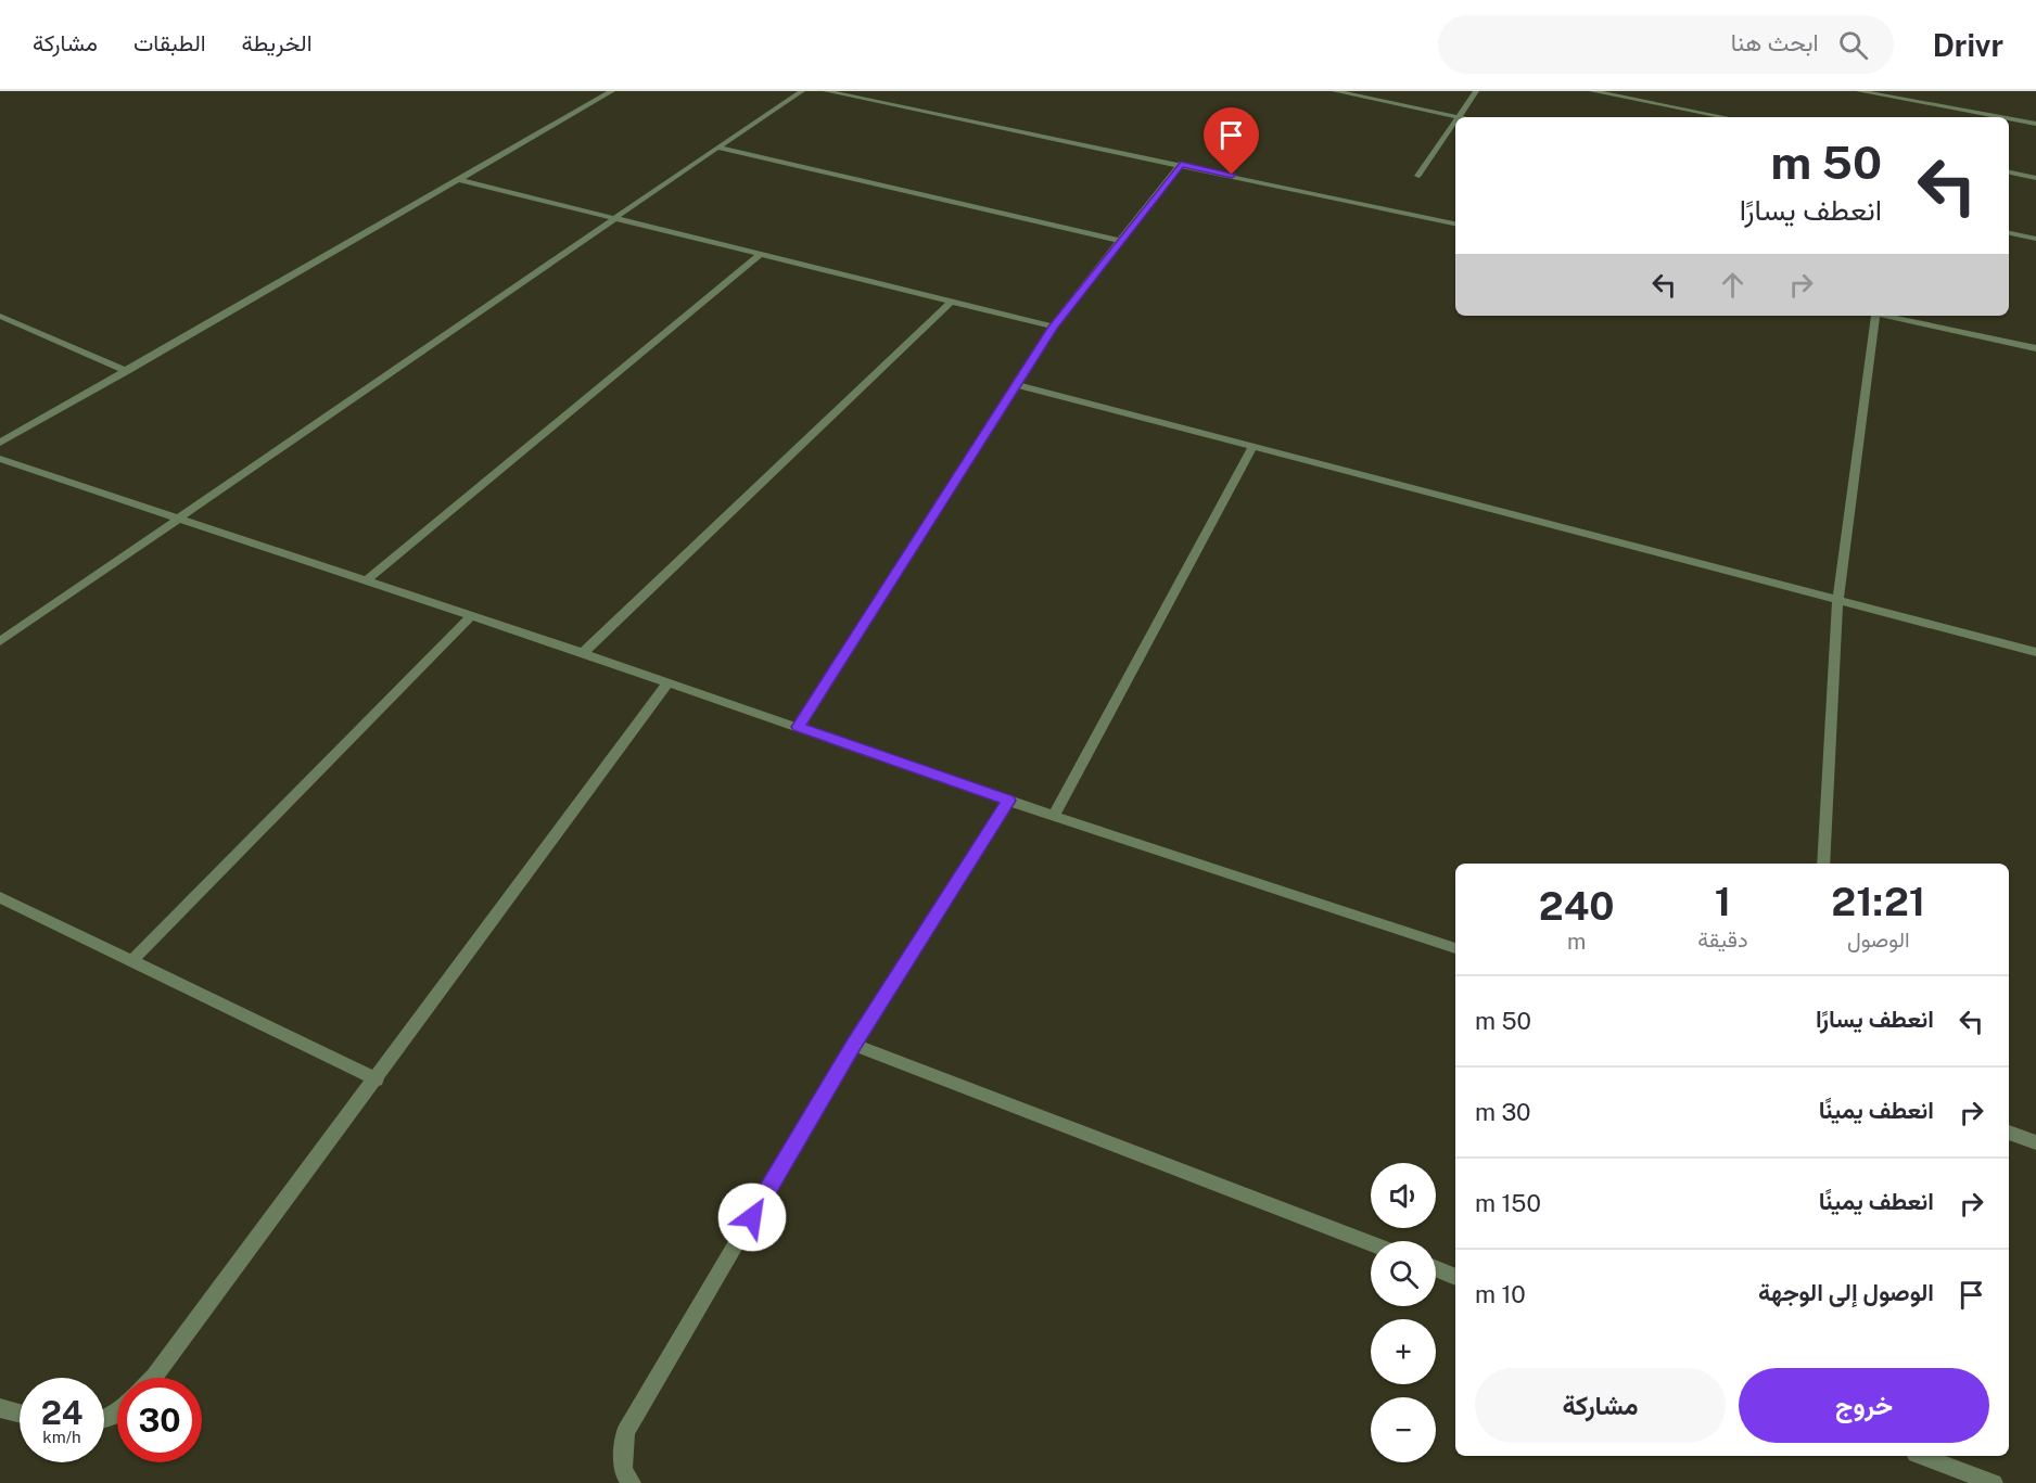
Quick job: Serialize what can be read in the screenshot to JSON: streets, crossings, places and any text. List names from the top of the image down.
{
  "page": {
    "header": "Drivr",
    "search": "ابحث هنا",
    "nav": ["الخريطة", "الطبقات", "مشاركة"],
    "turn": ["50 m", "انعطف يسارًا"],
    "eta": [
      "21:21",
      "الوصول",
      "1",
      "دقيقة",
      "240",
      "m"
    ],
    "list": [
      {
        "name": "انعطف يسارًا",
        "value": "50 m"
      },
      {
        "name": "انعطف يمينًا",
        "value": "30 m"
      },
      {
        "name": "انعطف يمينًا",
        "value": "150 m"
      },
      {
        "name": "الوصول إلى الوجهة",
        "value": "10 m"
      }
    ],
    "map_buttons": ["+", "−"],
    "buttons": ["خروج", "مشاركة"],
    "speed": "24 km/h",
    "limit": "30"
  }
}
